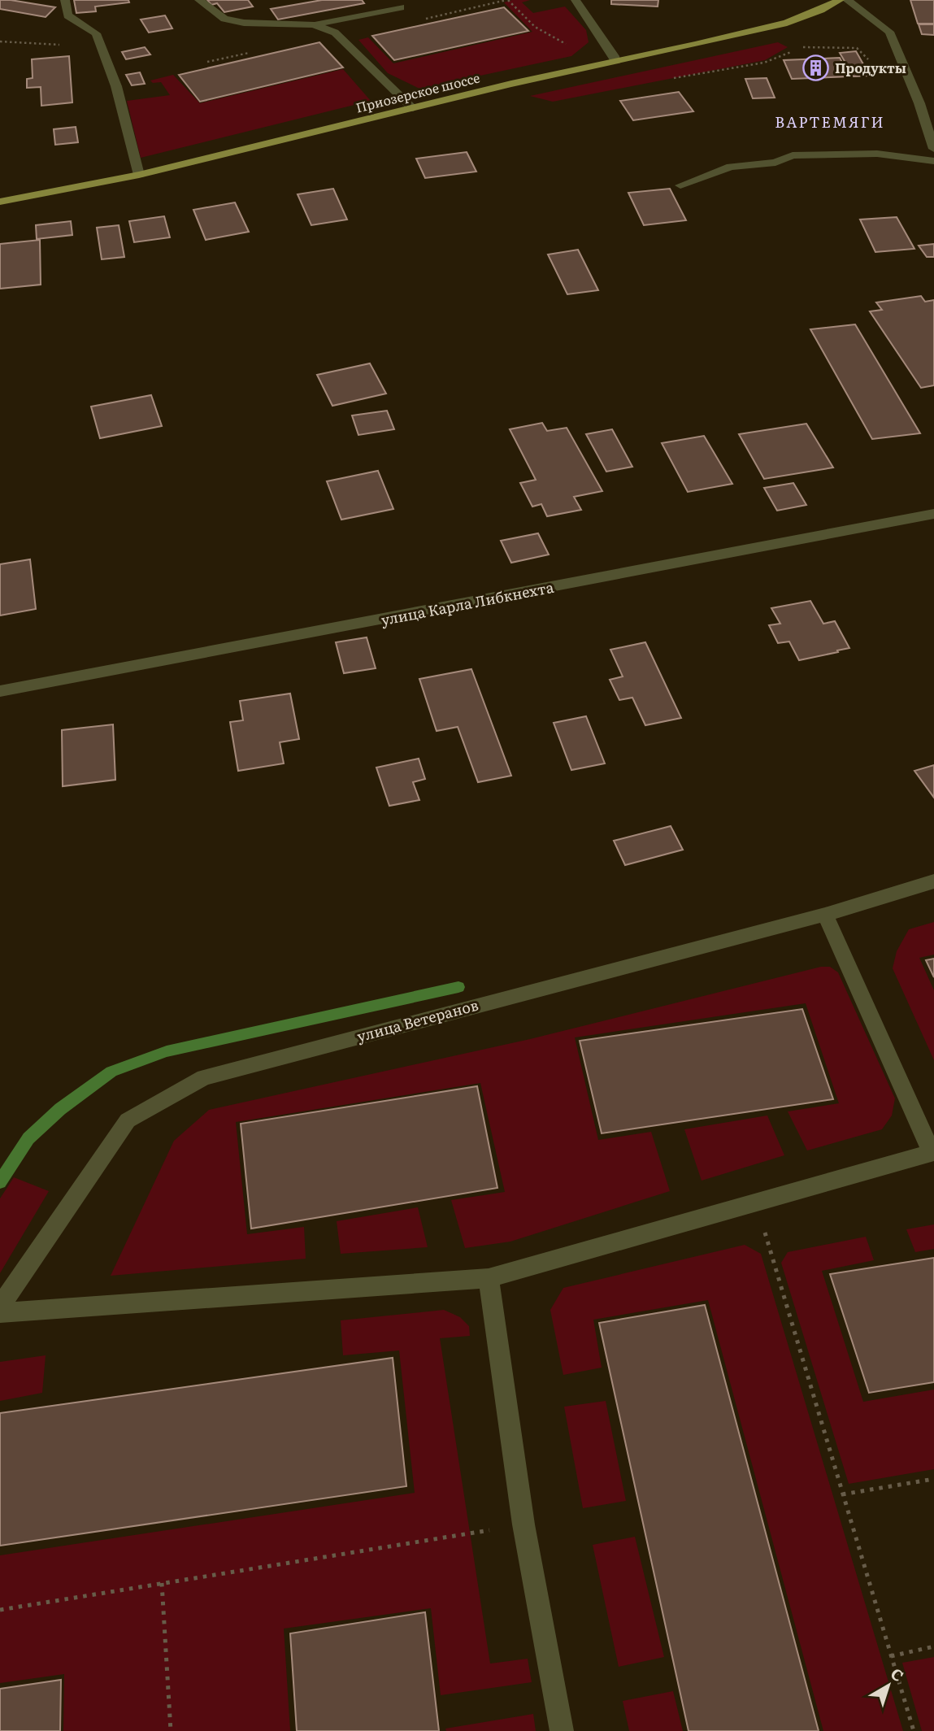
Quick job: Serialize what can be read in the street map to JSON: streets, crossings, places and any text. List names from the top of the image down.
{
  "streets": {
    "main road": ["Приозерское шоссе"],
    "street": ["улица Карла Либкнехта", "улица Ветеранов"]
  },
  "districts": ["ВАРТЕМЯГИ"],
  "places": {
    "building": ["Продукты"]
  },
  "north": "top right"
}
